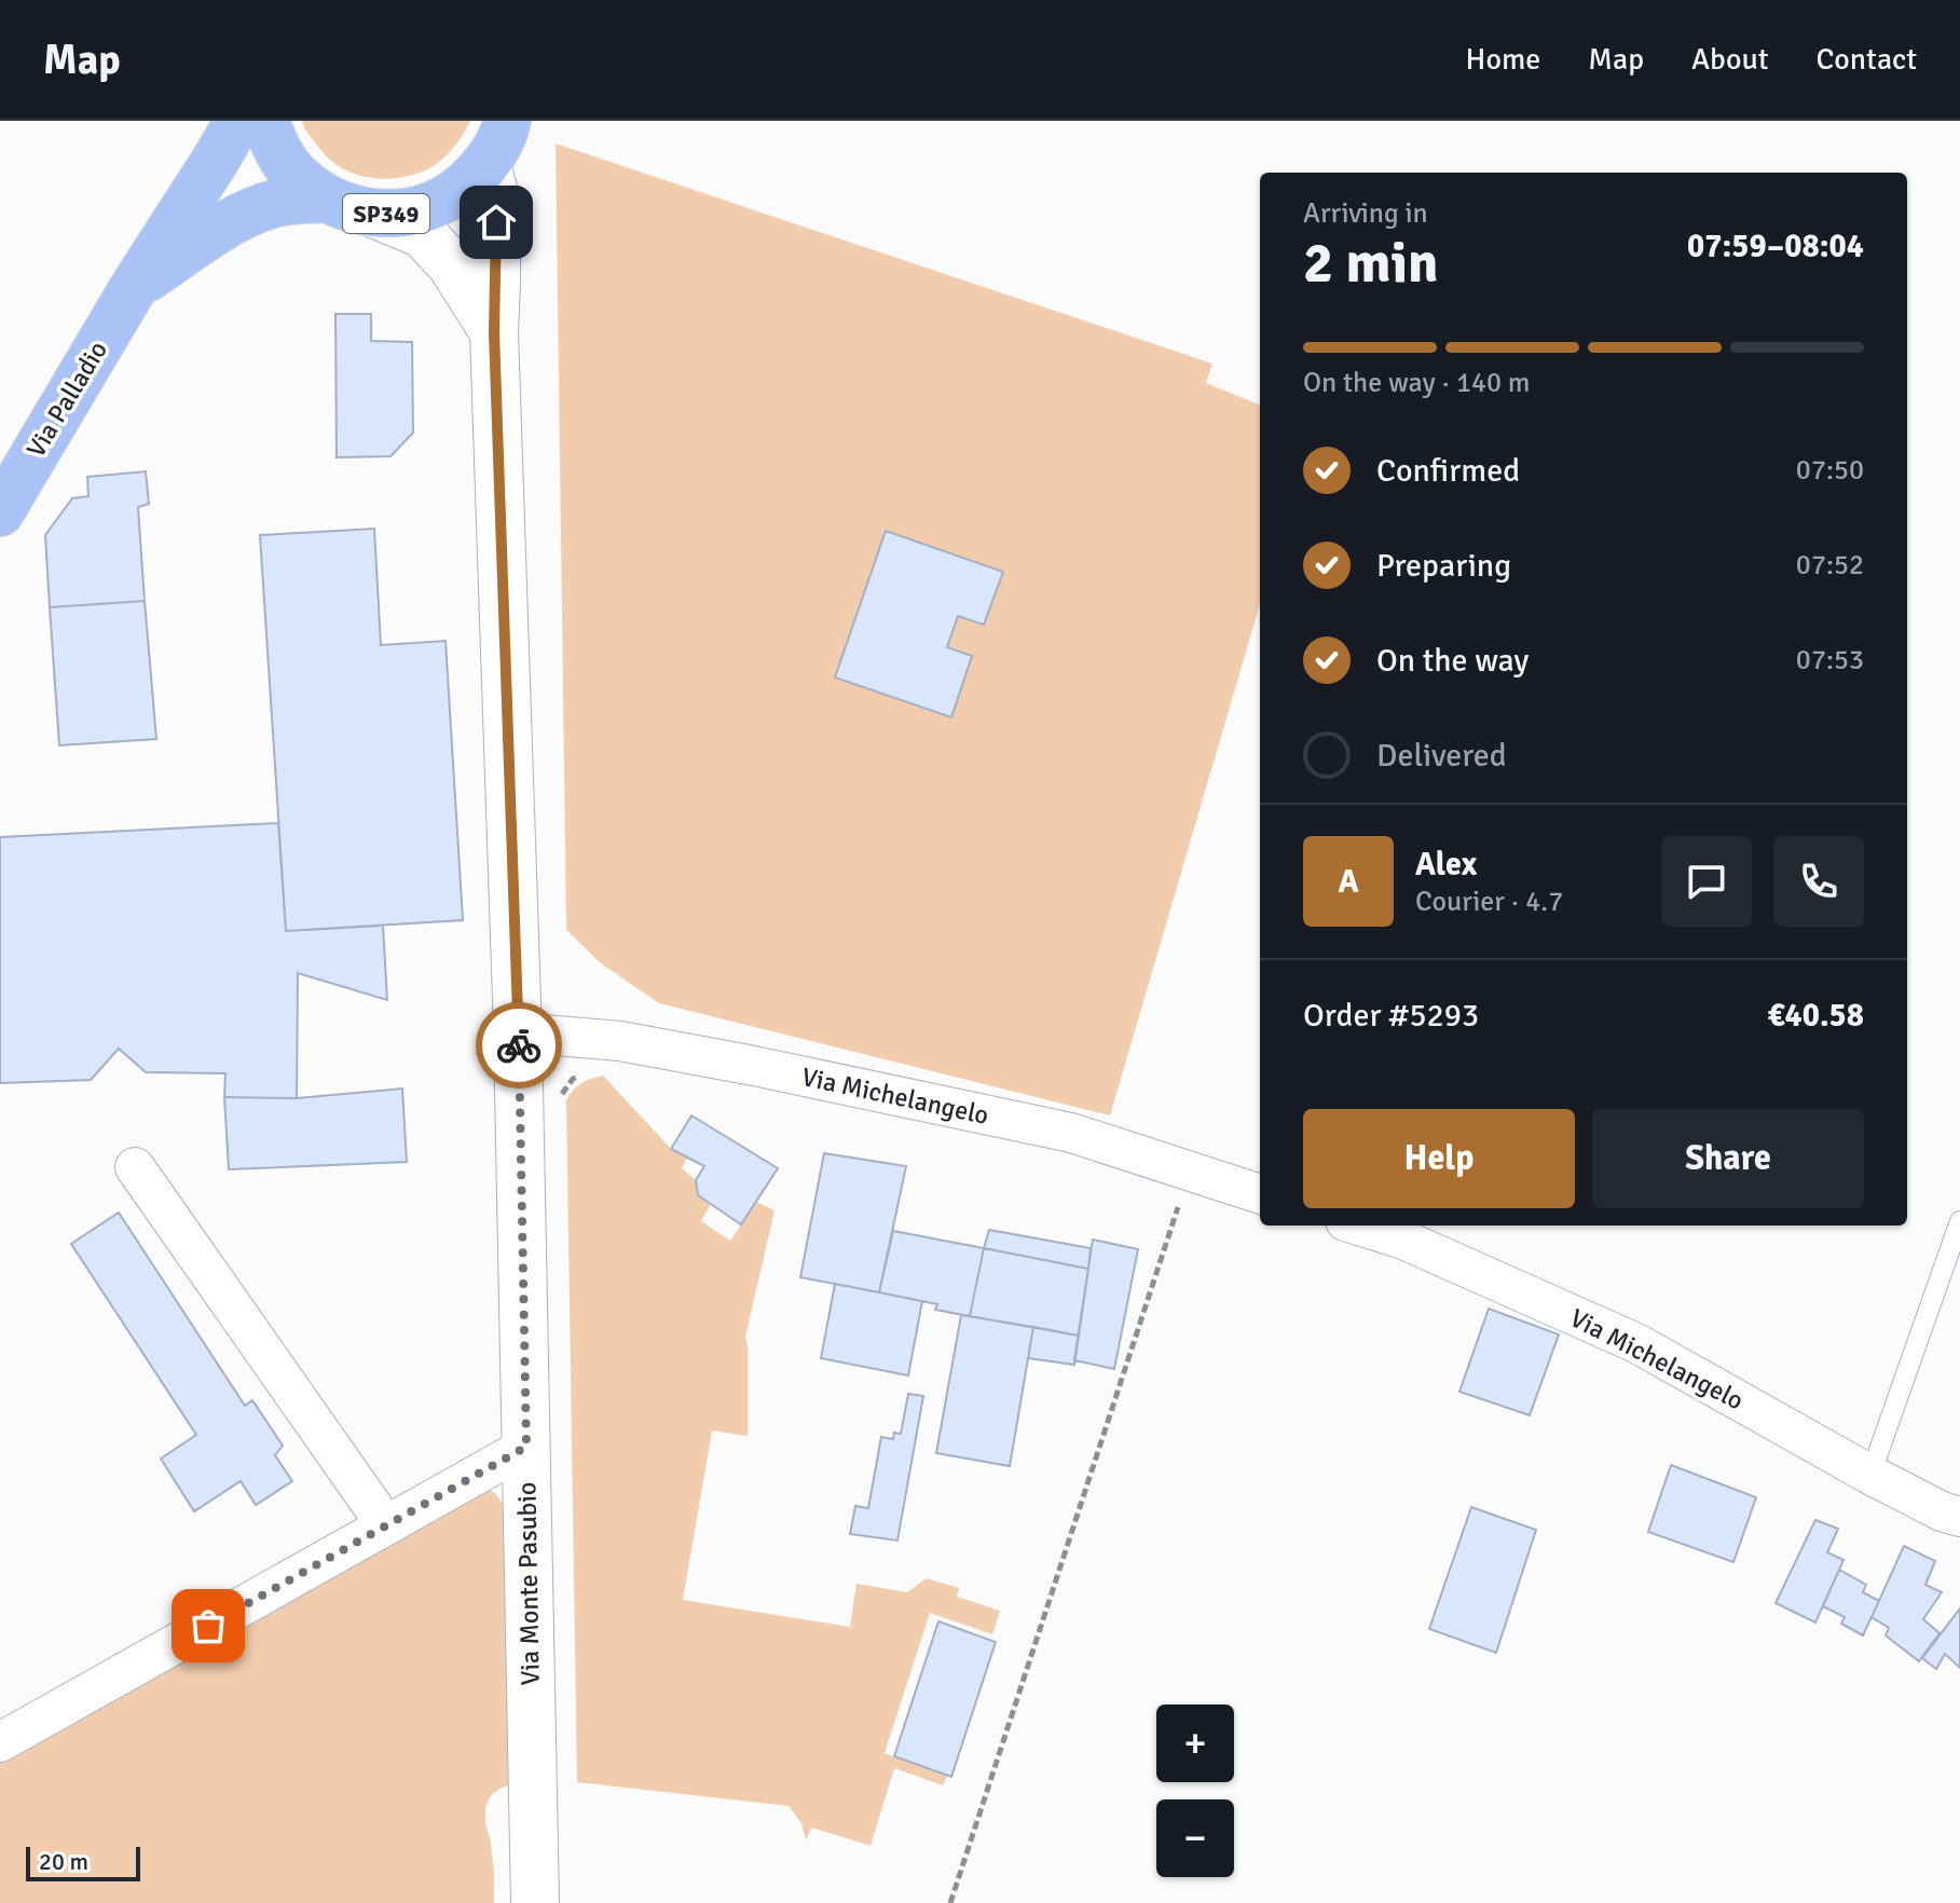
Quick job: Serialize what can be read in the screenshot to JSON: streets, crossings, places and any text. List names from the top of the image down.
{
  "streets": {
    "main road": ["SP349", "Via Palladio", "Via Monte Pasubio"],
    "street": ["Via Michelangelo"]
  },
  "crossings": [
    ["SP349", "Via Palladio"],
    ["SP349", "Via Monte Pasubio"],
    ["Via Michelangelo", "Via Monte Pasubio"]
  ],
  "scale_bar": "20 m",
  "page": {
    "header": "Map",
    "nav": [
      "Home",
      "Map",
      "About",
      "Contact"
    ],
    "heading": ["2 min", "Arriving in", "07:59–08:04"],
    "panel": [
      "Alex",
      "Courier · 4.7",
      "Order #5293",
      "€40.58"
    ],
    "bar": "On the way · 140 m",
    "list": [
      ["Confirmed", "07:50"],
      ["Preparing", "07:52"],
      ["On the way", "07:53"],
      "Delivered"
    ],
    "round": "A",
    "buttons": ["Help", "Share"],
    "map_buttons": ["+", "−"],
    "scale": "20 m"
  }
}
